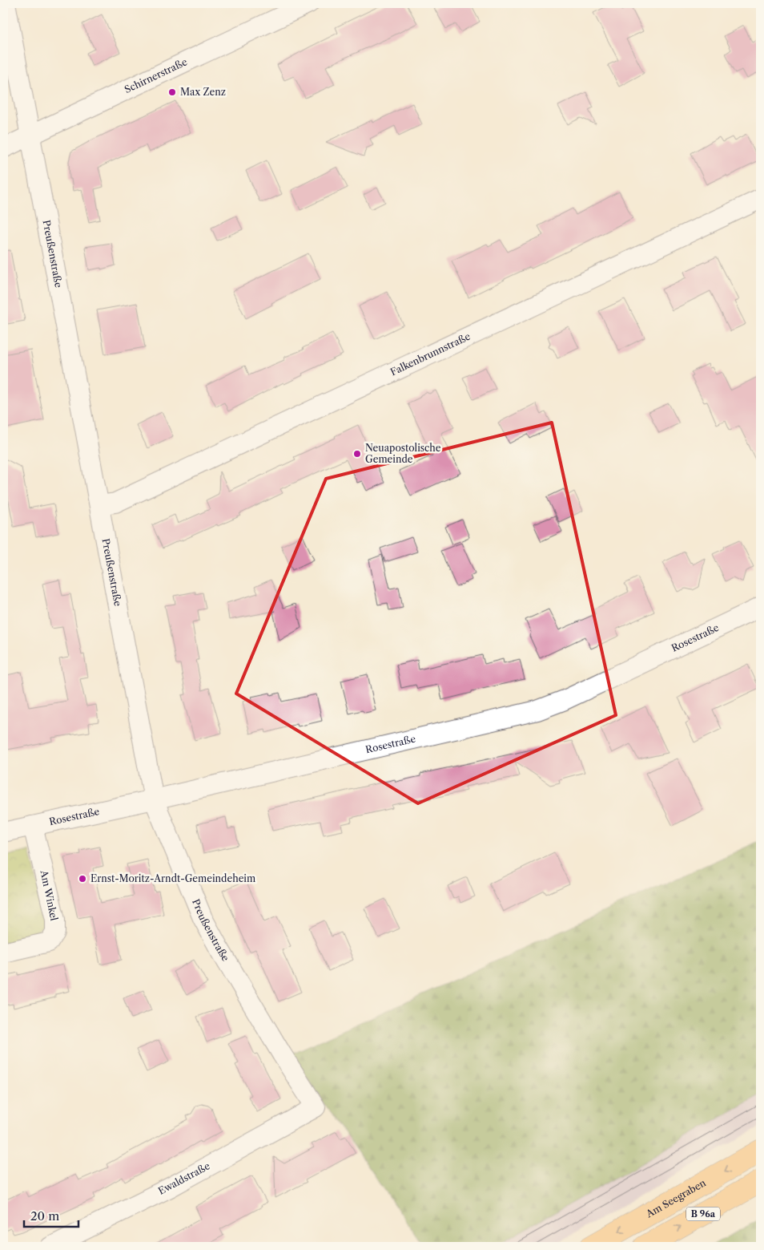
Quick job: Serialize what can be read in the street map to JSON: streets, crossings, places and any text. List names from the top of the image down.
{
  "streets": {
    "main road": ["Am Seegraben", "B 96a"],
    "street": [
      "Schirnerstraße",
      "Preußenstraße",
      "Falkenbrunnstraße",
      "Rosestraße",
      "Am Winkel",
      "Ewaldstraße"
    ]
  },
  "crossings": [
    ["Schirnerstraße", "Preußenstraße"],
    ["Preußenstraße", "Falkenbrunnstraße"],
    ["Preußenstraße", "Rosestraße"],
    ["Preußenstraße", "Ewaldstraße"],
    ["Rosestraße", "Am Winkel"]
  ],
  "places": ["Max Zenz", "Neuapostolische Gemeinde", "Ernst-Moritz-Arndt-Gemeindeheim"],
  "scale_bar": "20 m"
}
